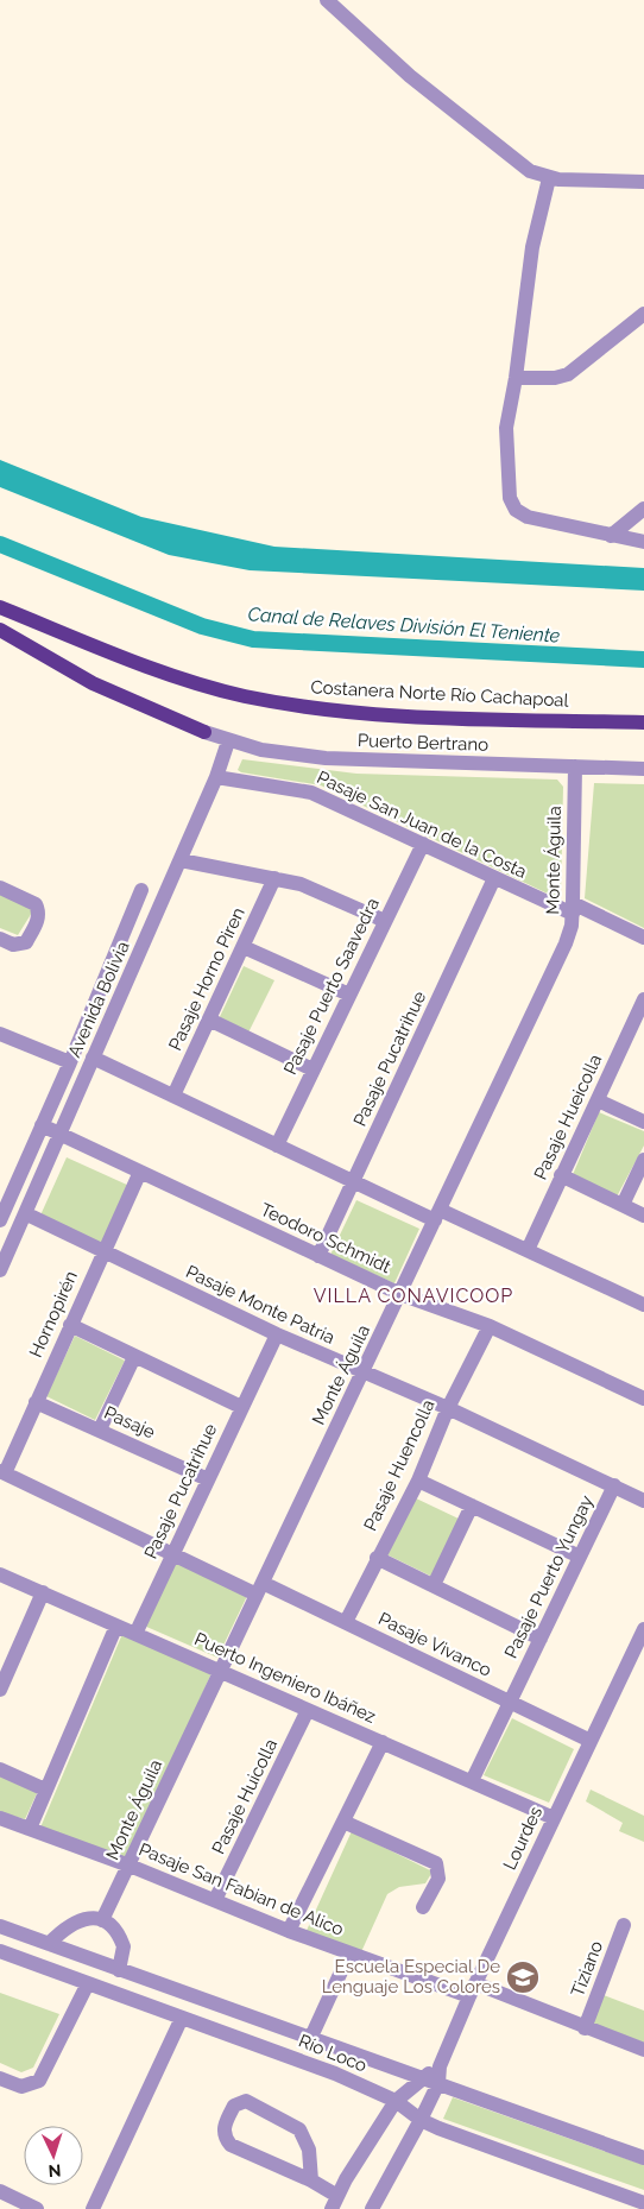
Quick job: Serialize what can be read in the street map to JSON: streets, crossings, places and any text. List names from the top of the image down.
{
  "streets": {
    "main road": ["Costanera Norte Río Cachapoal"],
    "street": [
      "Puerto Bertrano",
      "Pasaje San Juan de la Costa",
      "Monte Águila",
      "Pasaje Horno Piren",
      "Pasaje Puerto Saavedra",
      "Avenida Bolivia",
      "Pasaje Pucatrihue",
      "Pasaje Hueicolla",
      "Teodoro Schmidt",
      "Pasaje Monte Patria",
      "Hornopirén",
      "Pasaje",
      "Pasaje Huencolla",
      "Pasaje Puerto Yungay",
      "Pasaje Vivanco",
      "Puerto Ingeniero Ibáñez",
      "Pasaje Huicolla",
      "Lourdes",
      "Pasaje San Fabian de Alico",
      "Tiziano",
      "Río Loco"
    ]
  },
  "crossings": [
    ["Puerto Bertrano", "Monte Águila"],
    ["Puerto Bertrano", "Avenida Bolivia"],
    ["Pasaje San Juan de la Costa", "Monte Águila"],
    ["Pasaje San Juan de la Costa", "Pasaje Puerto Saavedra"],
    ["Pasaje San Juan de la Costa", "Avenida Bolivia"],
    ["Pasaje San Juan de la Costa", "Pasaje Pucatrihue"],
    ["Monte Águila", "Teodoro Schmidt"],
    ["Monte Águila", "Pasaje Monte Patria"],
    ["Monte Águila", "Pasaje Vivanco"],
    ["Monte Águila", "Puerto Ingeniero Ibáñez"],
    ["Monte Águila", "Pasaje San Fabian de Alico"],
    ["Avenida Bolivia", "Teodoro Schmidt"],
    ["Avenida Bolivia", "Pasaje Monte Patria"],
    ["Pasaje Pucatrihue", "Teodoro Schmidt"],
    ["Pasaje Pucatrihue", "Pasaje Monte Patria"],
    ["Pasaje Pucatrihue", "Pasaje"],
    ["Pasaje Pucatrihue", "Pasaje Vivanco"],
    ["Pasaje Pucatrihue", "Puerto Ingeniero Ibáñez"],
    ["Teodoro Schmidt", "Hornopirén"],
    ["Teodoro Schmidt", "Pasaje Huencolla"],
    ["Pasaje Monte Patria", "Hornopirén"],
    ["Pasaje Monte Patria", "Pasaje Huencolla"],
    ["Pasaje Monte Patria", "Pasaje Puerto Yungay"],
    ["Hornopirén", "Pasaje"],
    ["Hornopirén", "Pasaje Vivanco"],
    ["Pasaje Huencolla", "Pasaje Vivanco"],
    ["Pasaje Puerto Yungay", "Pasaje Vivanco"],
    ["Pasaje Puerto Yungay", "Puerto Ingeniero Ibáñez"],
    ["Pasaje Vivanco", "Lourdes"],
    ["Puerto Ingeniero Ibáñez", "Pasaje Huicolla"],
    ["Puerto Ingeniero Ibáñez", "Lourdes"],
    ["Pasaje Huicolla", "Pasaje San Fabian de Alico"],
    ["Lourdes", "Pasaje San Fabian de Alico"],
    ["Lourdes", "Río Loco"],
    ["Pasaje San Fabian de Alico", "Tiziano"]
  ],
  "districts": ["VILLA CONAVICOOP"],
  "water": ["Canal de Relaves División El Teniente"],
  "places": {
    "school or university": ["Escuela Especial De Lenguaje Los Colores"]
  },
  "north": "bottom"
}
